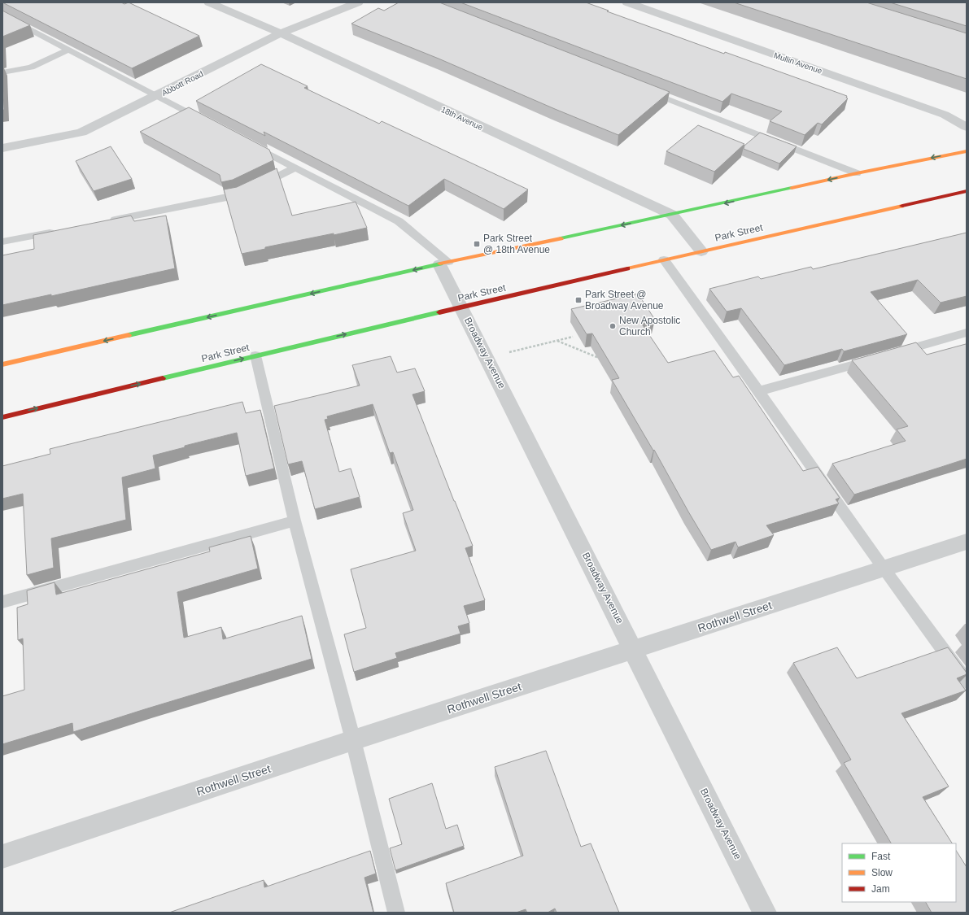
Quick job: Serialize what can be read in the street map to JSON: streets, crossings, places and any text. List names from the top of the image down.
{
  "streets": {
    "street": [
      "Mullin Avenue",
      "Abbott Road",
      "18th Avenue",
      "Park Street",
      "Broadway Avenue",
      "Rothwell Street"
    ]
  },
  "crossings": [
    ["Abbott Road", "18th Avenue"],
    ["18th Avenue", "Park Street"],
    ["Park Street", "Broadway Avenue"],
    ["Broadway Avenue", "Rothwell Street"]
  ],
  "places": {
    "transit": ["Park Street @ 18th Avenue", "Park Street @ Broadway Avenue"],
    "other": ["New Apostolic Church"]
  },
  "legend": ["Fast", "Slow", "Jam"]
}
